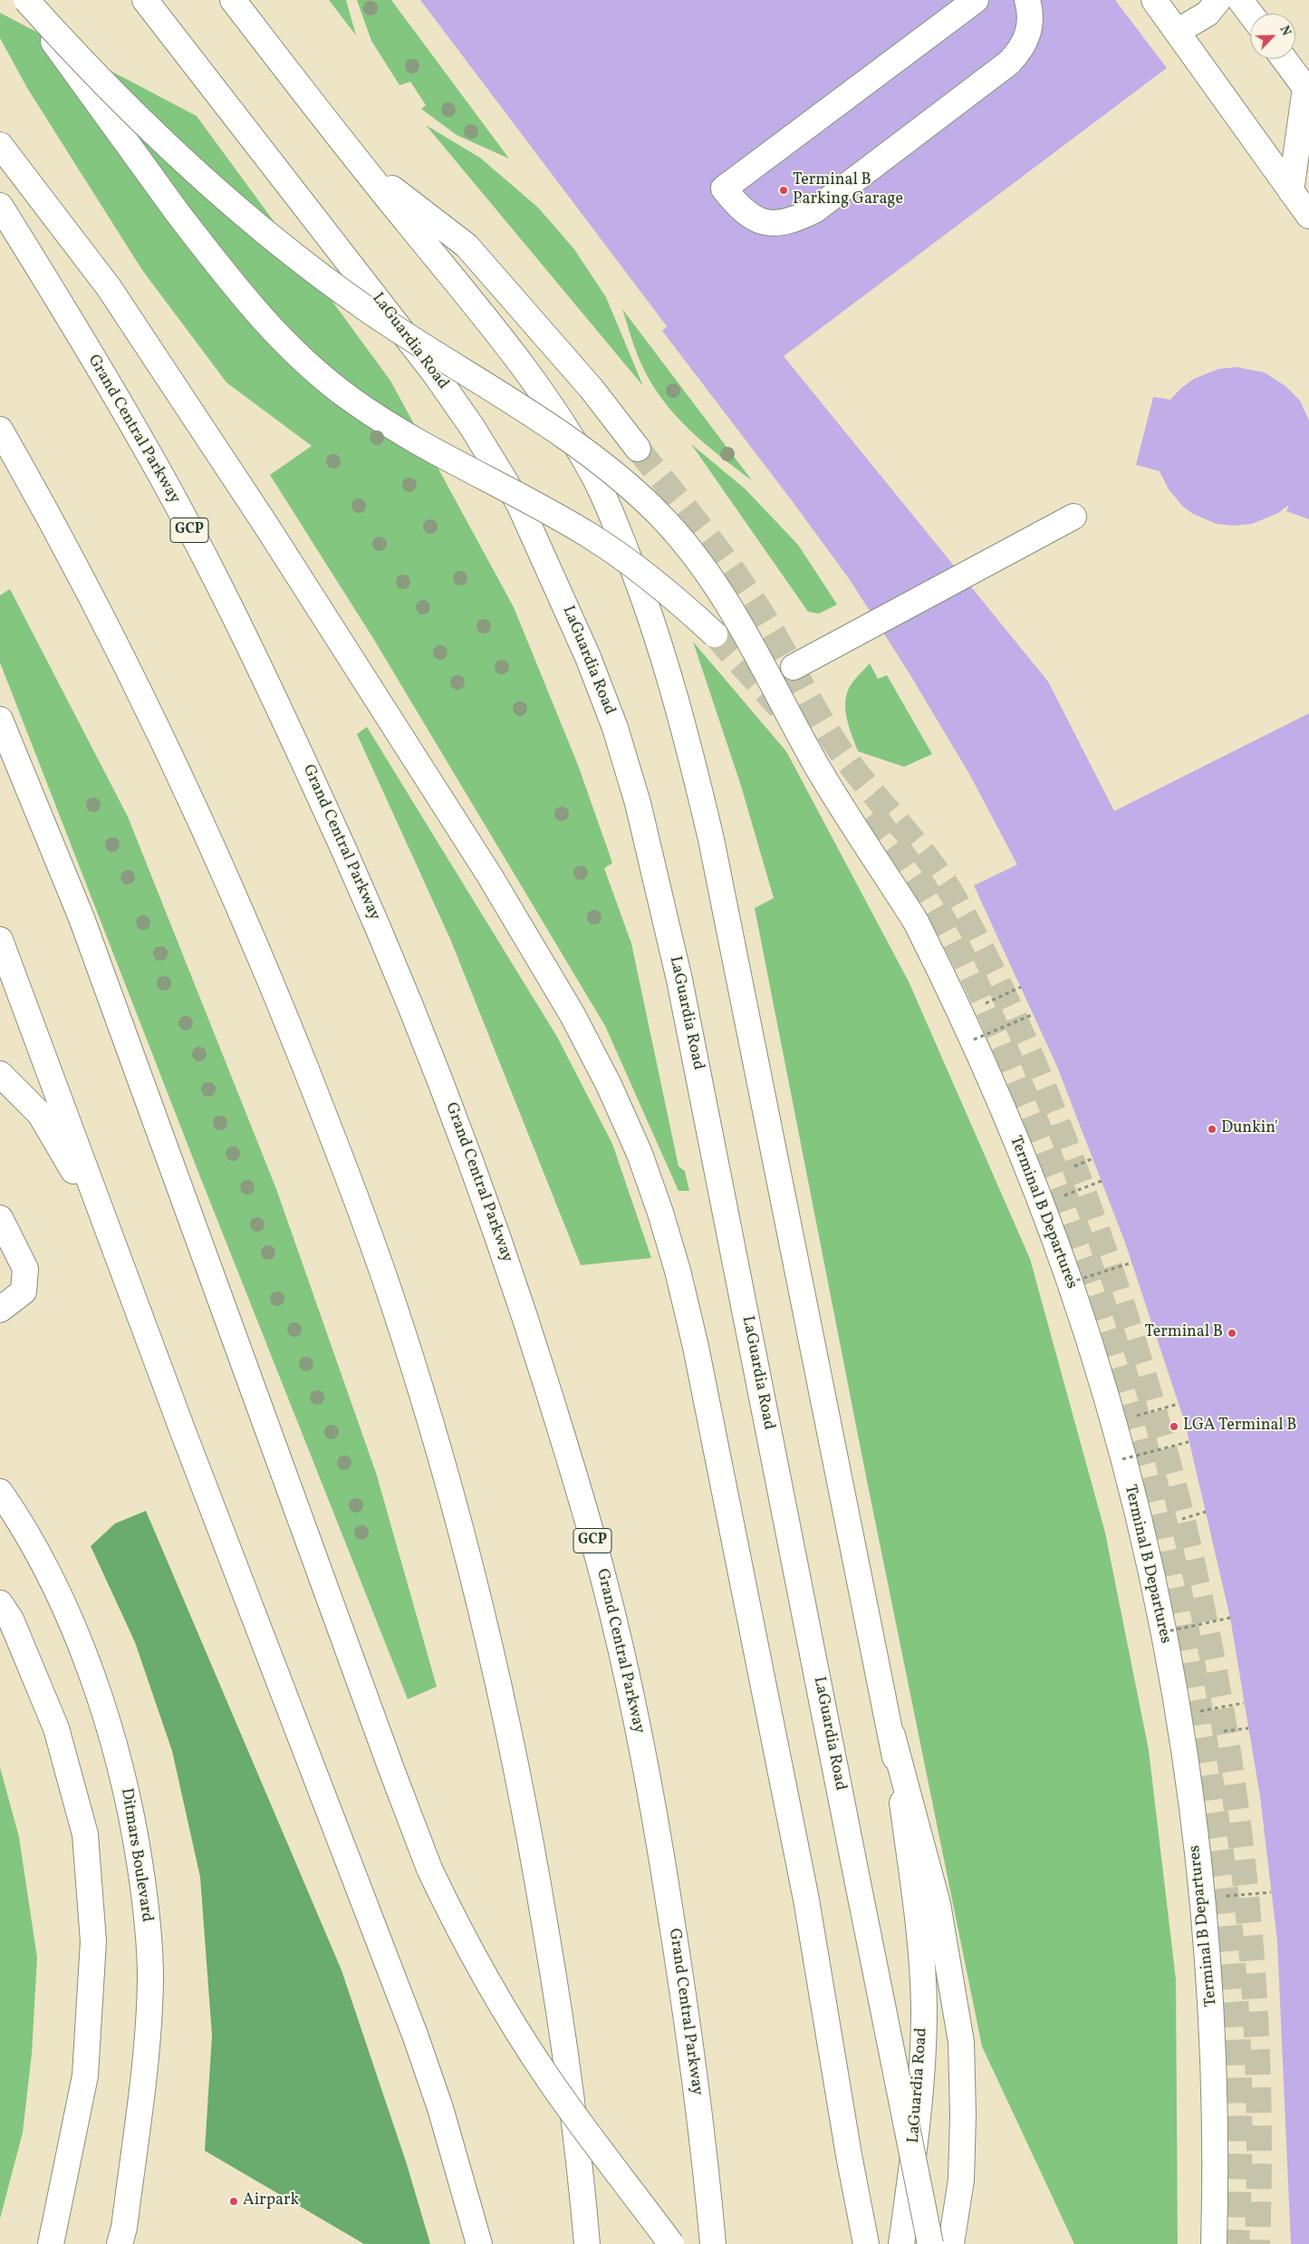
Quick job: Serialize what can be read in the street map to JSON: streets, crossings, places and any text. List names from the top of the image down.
{
  "streets": {
    "main road": [
      "LaGuardia Road",
      "Grand Central Parkway",
      "GCP",
      "Terminal B Departures",
      "Ditmars Boulevard"
    ]
  },
  "places": [
    "Terminal B Parking Garage",
    "Dunkin'",
    "Terminal B",
    "LGA Terminal B",
    "Airpark"
  ],
  "north": "top right"
}
